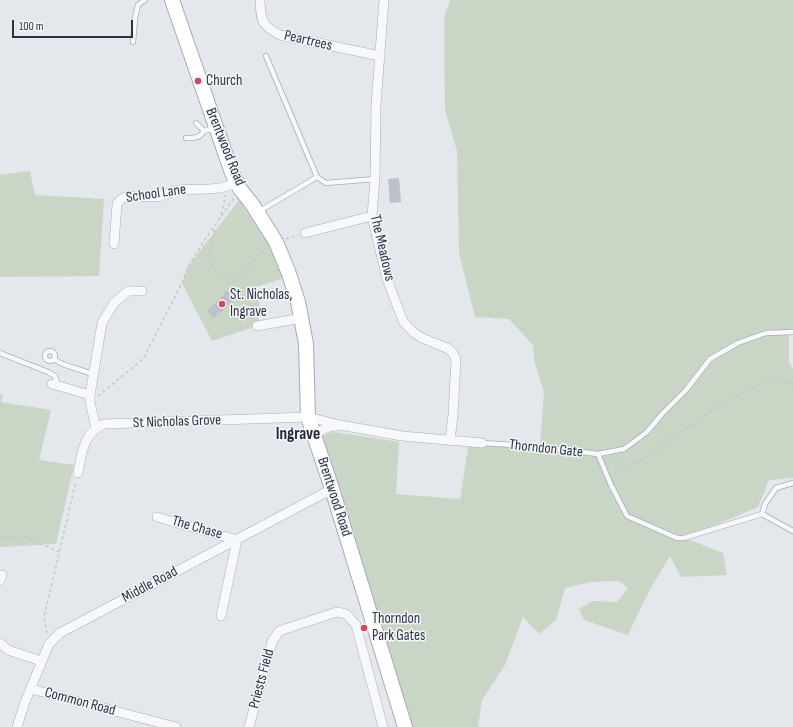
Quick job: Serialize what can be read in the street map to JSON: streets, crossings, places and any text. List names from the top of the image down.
{
  "streets": {
    "main road": ["Brentwood Road"],
    "street": [
      "Peartrees",
      "School Lane",
      "The Meadows",
      "St Nicholas Grove",
      "Thorndon Gate",
      "The Chase",
      "Middle Road",
      "Priests Field",
      "Common Road"
    ]
  },
  "crossings": [
    ["Peartrees", "The Meadows"],
    ["Brentwood Road", "School Lane"],
    ["Brentwood Road", "St Nicholas Grove"],
    ["Brentwood Road", "Thorndon Gate"],
    ["Brentwood Road", "Middle Road"],
    ["The Meadows", "Thorndon Gate"],
    ["St Nicholas Grove", "Thorndon Gate"],
    ["The Chase", "Middle Road"],
    ["Middle Road", "Common Road"]
  ],
  "districts": ["Ingrave"],
  "places": ["Church", "St. Nicholas, Ingrave", "Thorndon Park Gates"],
  "scale_bar": "100 m"
}
